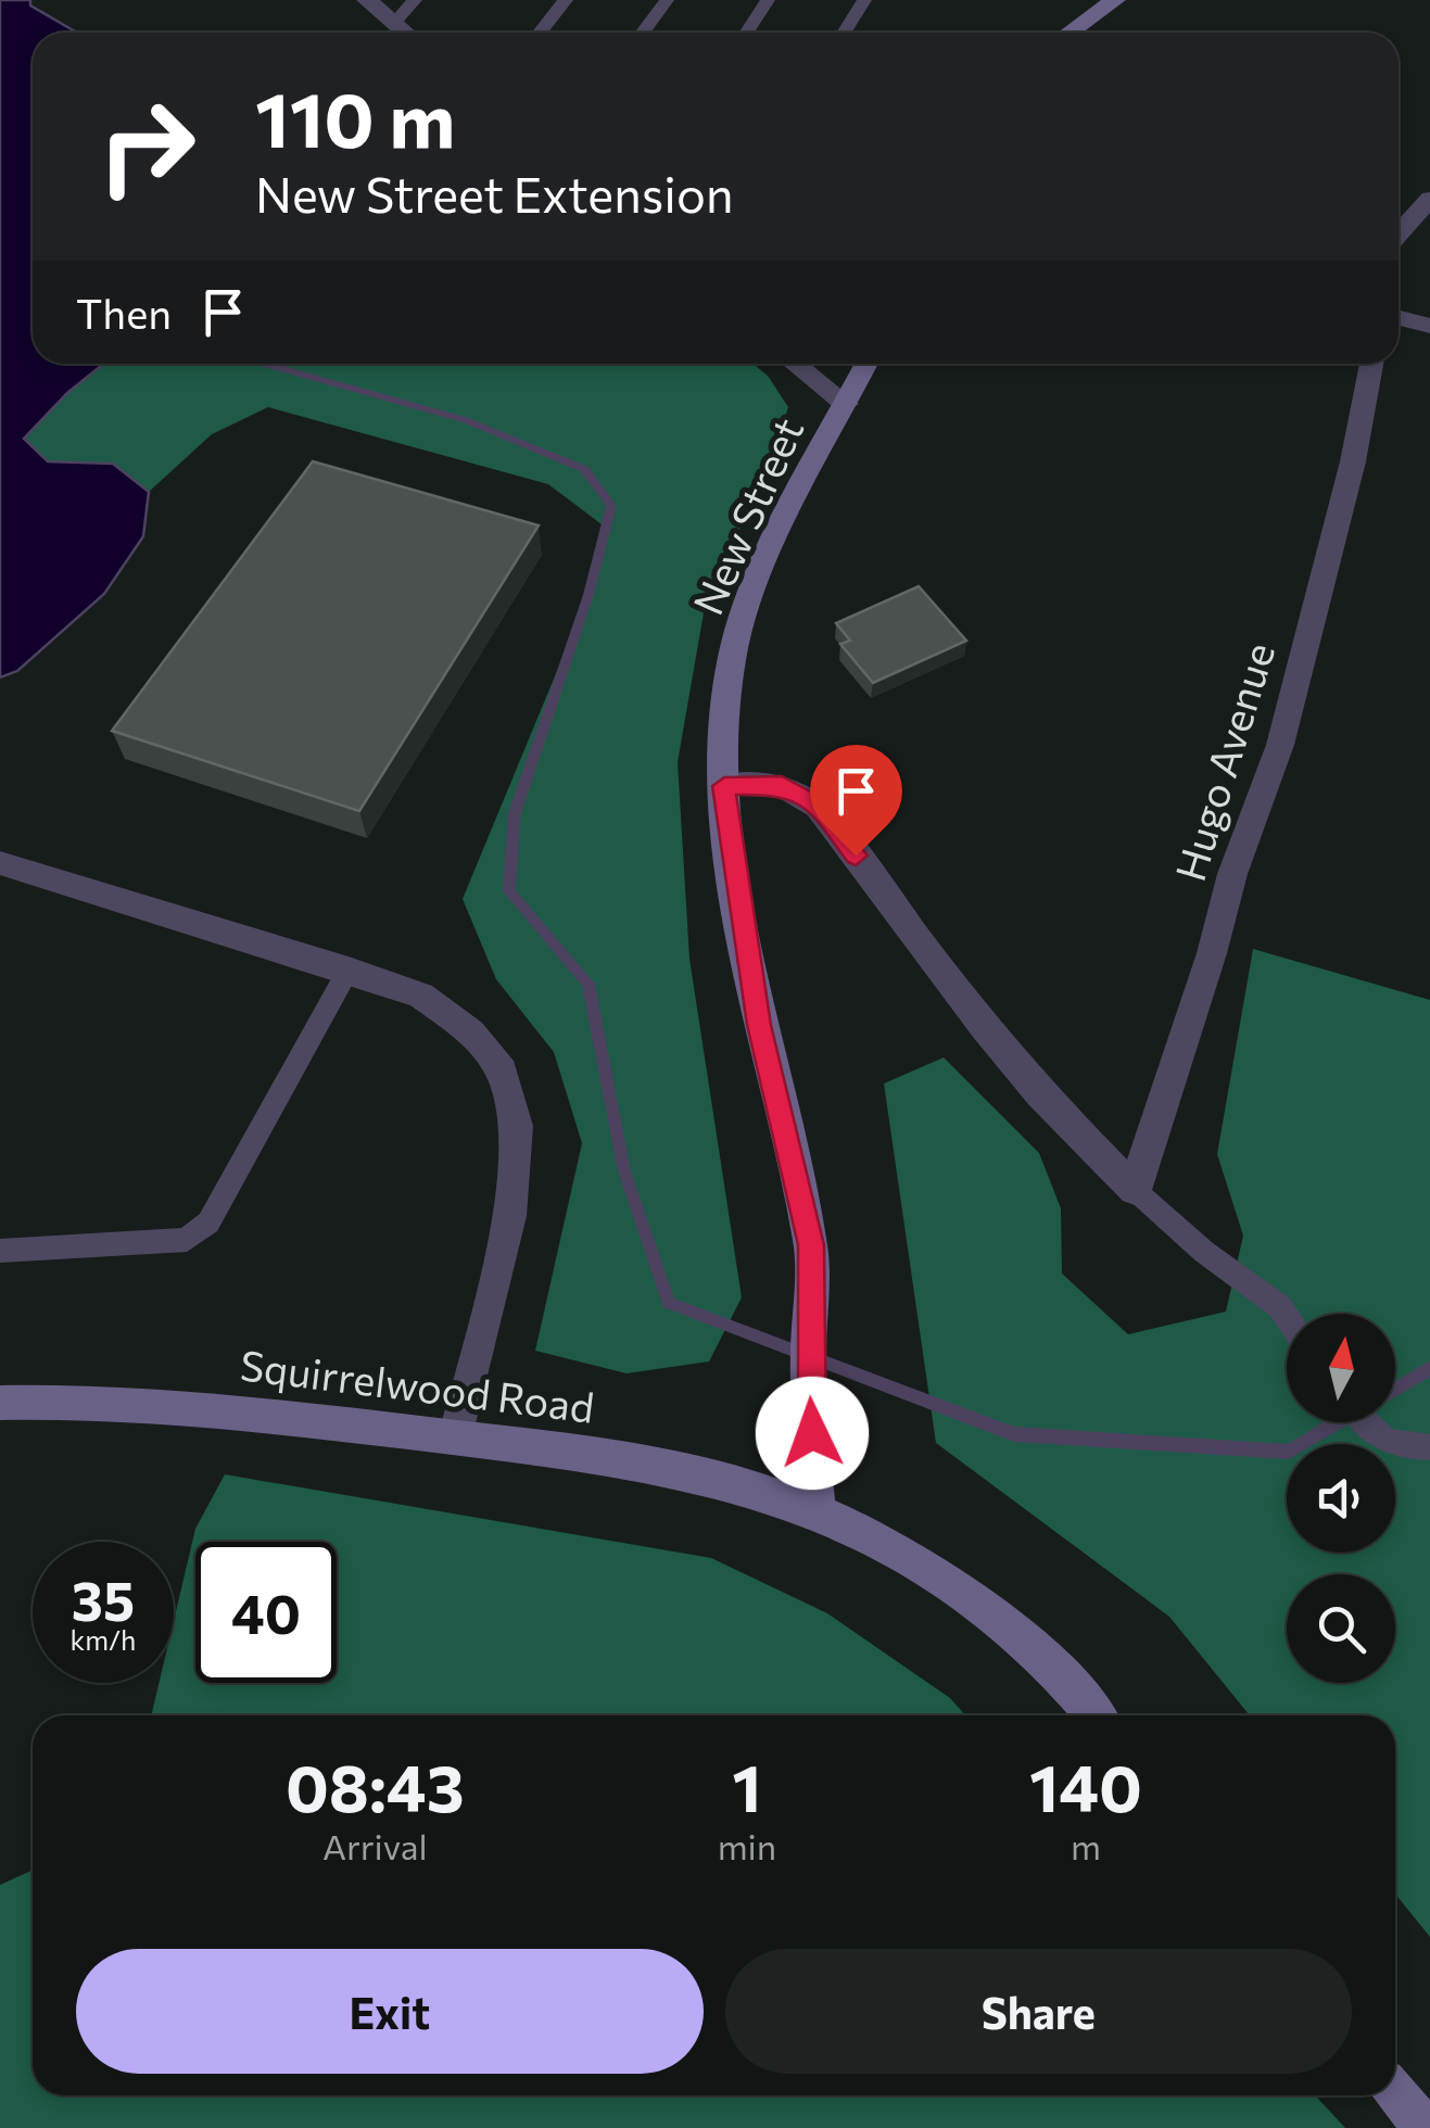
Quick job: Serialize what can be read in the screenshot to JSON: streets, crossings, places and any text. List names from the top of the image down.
{
  "streets": {
    "street": ["New Street", "Hugo Avenue", "Squirrelwood Road"]
  },
  "crossings": [
    ["New Street", "Squirrelwood Road"]
  ],
  "north": "top",
  "page": {
    "turn": ["110 m", "New Street Extension"],
    "then": "Then",
    "speed": "35 km/h",
    "limit": "40",
    "eta": [
      "08:43",
      "Arrival",
      "1",
      "min",
      "140",
      "m"
    ],
    "buttons": ["Exit", "Share"]
  }
}
